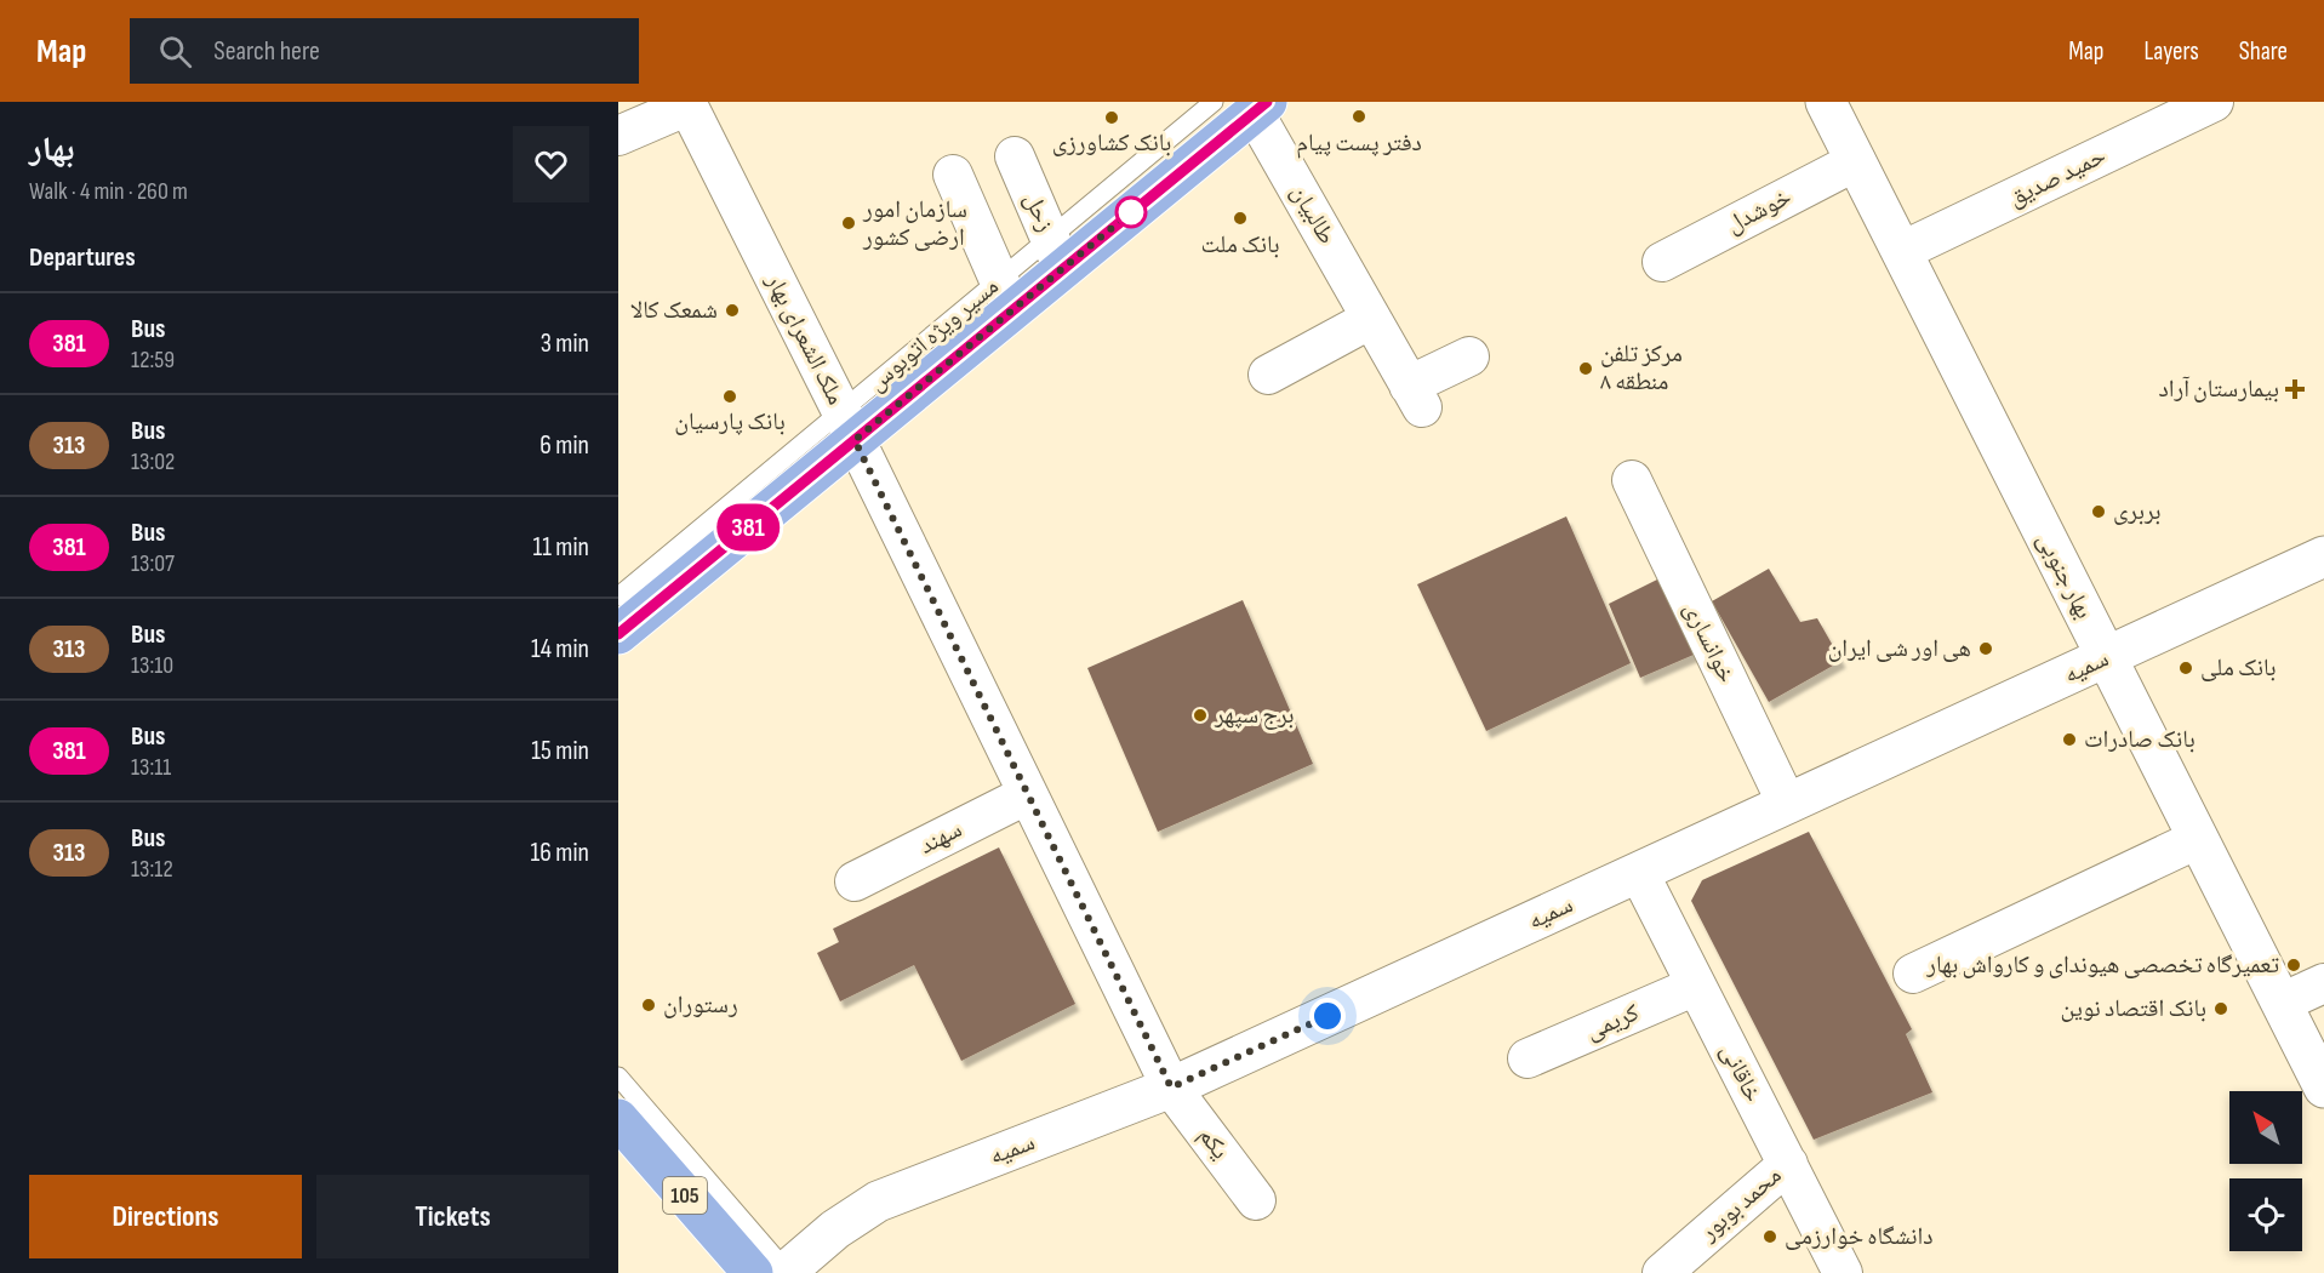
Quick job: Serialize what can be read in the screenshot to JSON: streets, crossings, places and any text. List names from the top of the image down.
{
  "streets": {
    "main road": ["بهار جنوبی", "سمیه", "105"],
    "street": [
      "حمید صدیق",
      "خوشدل",
      "زحل",
      "طالبیان",
      "ملک الشعرای بهار",
      "خوانساری",
      "سهند",
      "کریمی",
      "خاقانی",
      "یکم",
      "محمد بوبور"
    ]
  },
  "crossings": [
    ["حمید صدیق", "بهار جنوبی"],
    ["خوشدل", "بهار جنوبی"],
    ["ملک الشعرای بهار", "سمیه"],
    ["ملک الشعرای بهار", "سهند"],
    ["ملک الشعرای بهار", "یکم"],
    ["بهار جنوبی", "سمیه"],
    ["خوانساری", "سمیه"],
    ["سمیه", "خاقانی"],
    ["سمیه", "یکم"],
    ["سمیه", "105"],
    ["کریمی", "خاقانی"],
    ["خاقانی", "محمد بوبور"]
  ],
  "places": {
    "other": [
      "دفتر پست پیام",
      "بانک کشاورزی",
      "بانک ملت",
      "سازمان امور ارضی کشور",
      "شمعک کالا",
      "مرکز تلفن منطقه ۸",
      "بانک پارسیان",
      "بربری",
      "هی اور شی ایران",
      "بانک ملی",
      "برج سپهر",
      "بانک صادرات",
      "تعمیرگاه تخصصی هیوندای و کارواش بهار",
      "رستوران",
      "بانک اقتصاد نوین",
      "دانشگاه خوارزمی"
    ],
    "health": ["بیمارستان آراد"]
  },
  "lines": ["bus line 381"],
  "north": "top left",
  "page": {
    "header": "Map",
    "search": "Search here",
    "nav": ["Map", "Layers", "Share"],
    "heading": [
      ["بهار", "Walk · 4 min · 260 m"],
      "Departures"
    ],
    "on_map": "381",
    "list": [
      {
        "mark": "381",
        "name": "Bus",
        "note": "12:59",
        "value": "3 min"
      },
      {
        "mark": "313",
        "name": "Bus",
        "note": "13:02",
        "value": "6 min"
      },
      {
        "mark": "381",
        "name": "Bus",
        "note": "13:07",
        "value": "11 min"
      },
      {
        "mark": "313",
        "name": "Bus",
        "note": "13:10",
        "value": "14 min"
      },
      {
        "mark": "381",
        "name": "Bus",
        "note": "13:11",
        "value": "15 min"
      },
      {
        "mark": "313",
        "name": "Bus",
        "note": "13:12",
        "value": "16 min"
      }
    ],
    "buttons": ["Directions", "Tickets"]
  }
}
